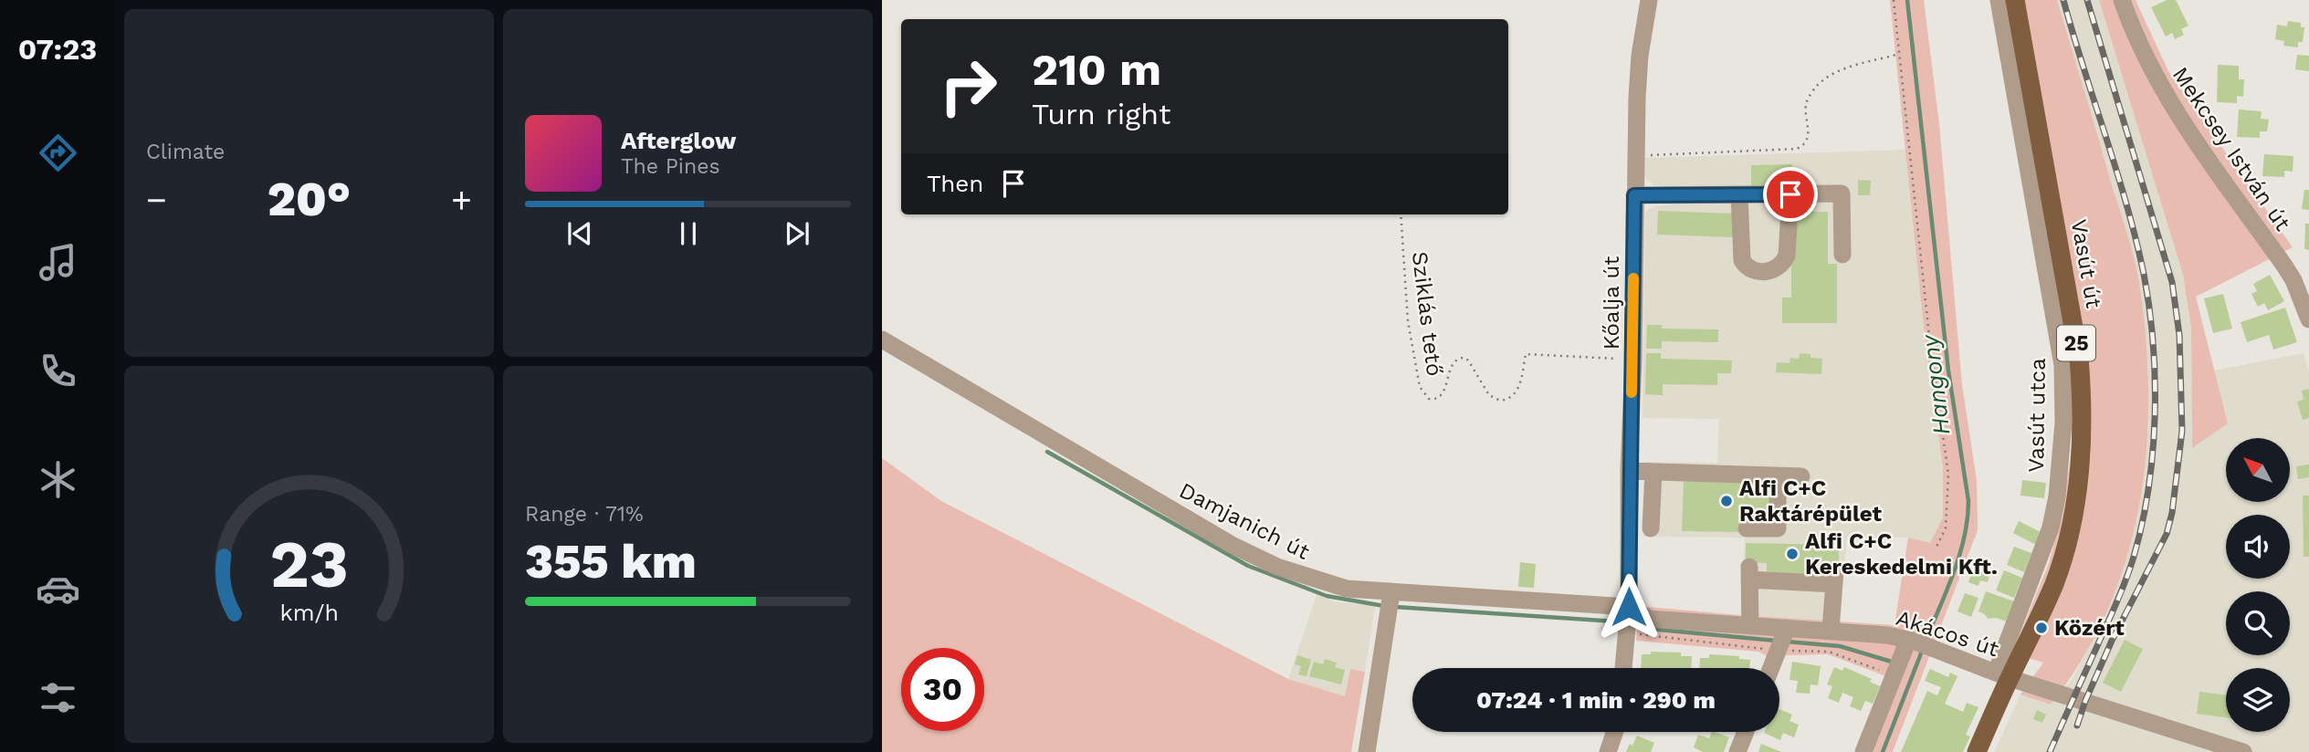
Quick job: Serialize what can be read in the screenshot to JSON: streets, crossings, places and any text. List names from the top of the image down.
{
  "streets": {
    "main road": ["Vasút út", "25"],
    "street": [
      "Mekcsey István út",
      "Kőalja út",
      "Vasút utca",
      "Damjanich út",
      "Akácos út"
    ],
    "path": ["Sziklás tető"]
  },
  "crossings": [
    ["Vasút út", "25"],
    ["Vasút út", "Vasút utca"],
    ["Vasút út", "Akácos út"],
    ["Kőalja út", "Sziklás tető"],
    ["Kőalja út", "Damjanich út"],
    ["Kőalja út", "Akácos út"],
    ["25", "Vasút utca"],
    ["25", "Akácos út"],
    ["Vasút utca", "Akácos út"],
    ["Damjanich út", "Akácos út"]
  ],
  "water": ["Hangony"],
  "places": ["Alfi C+C Raktárépület", "Alfi C+C Kereskedelmi Kft.", "Közért"],
  "north": "top left",
  "page": {
    "tabs": "07:23",
    "tile": [
      "Climate",
      ["Range · 71%", "355 km"]
    ],
    "turn": ["210 m", "Turn right"],
    "song": ["Afterglow", "The Pines"],
    "then": "Then",
    "heat": ["−", "20°", "+"],
    "limit": "30",
    "trip": "07:24 · 1 min · 290 m",
    "gauge": ["23", "km/h"]
  }
}
